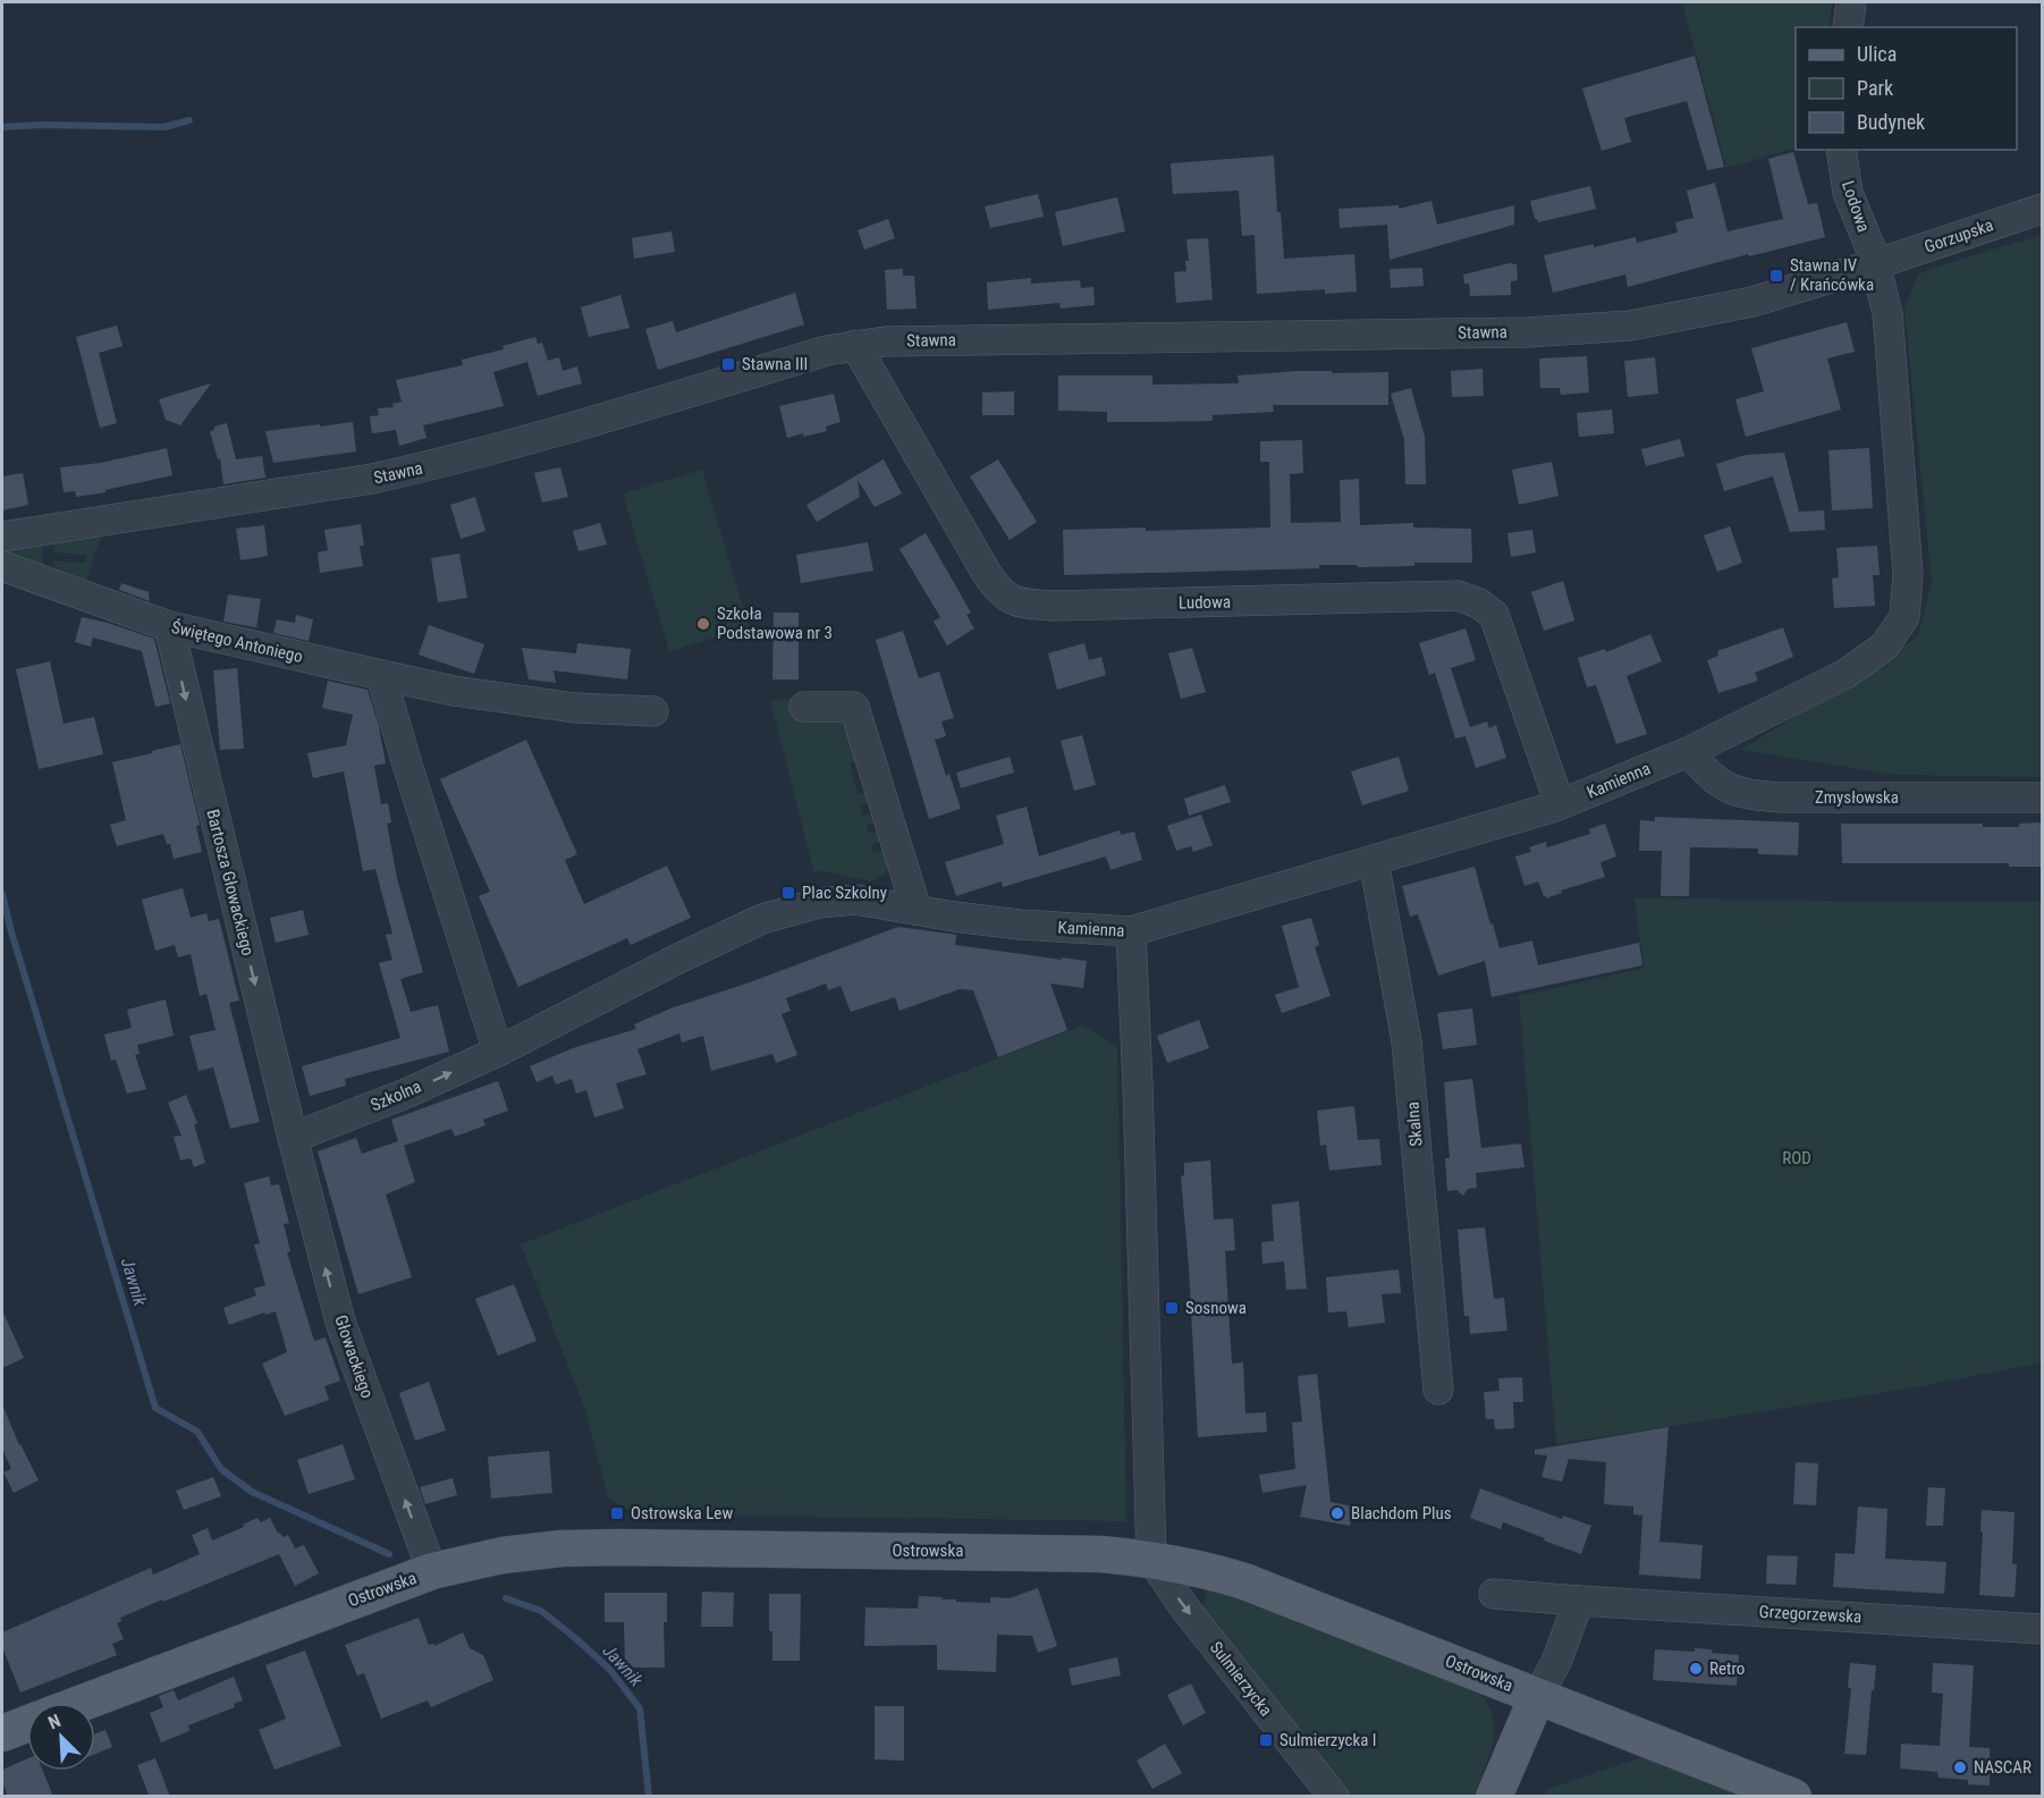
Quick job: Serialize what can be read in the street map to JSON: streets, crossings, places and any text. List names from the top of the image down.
{
  "streets": {
    "main road": ["Ostrowska"],
    "street": [
      "Lodowa",
      "Gorzupska",
      "Stawna",
      "Ludowa",
      "Świętego Antoniego",
      "Kamienna",
      "Zmysłowska",
      "Bartosza Głowackiego",
      "Szkolna",
      "Skalna",
      "Głowackiego",
      "Grzegorzewska",
      "Sulmierzycka"
    ]
  },
  "crossings": [
    ["Lodowa", "Gorzupska"],
    ["Lodowa", "Stawna"],
    ["Lodowa", "Kamienna"],
    ["Gorzupska", "Stawna"],
    ["Gorzupska", "Kamienna"],
    ["Stawna", "Ludowa"],
    ["Stawna", "Kamienna"],
    ["Ludowa", "Kamienna"],
    ["Świętego Antoniego", "Bartosza Głowackiego"],
    ["Kamienna", "Zmysłowska"],
    ["Kamienna", "Szkolna"],
    ["Kamienna", "Skalna"],
    ["Bartosza Głowackiego", "Szkolna"],
    ["Bartosza Głowackiego", "Głowackiego"],
    ["Szkolna", "Głowackiego"],
    ["Głowackiego", "Ostrowska"],
    ["Ostrowska", "Sulmierzycka"]
  ],
  "one_way": ["Głowackiego", "Sulmierzycka"],
  "water": ["Jawnik"],
  "parks": ["ROD"],
  "places": {
    "transit": [
      "Stawna IV / Krańcówka",
      "Stawna III",
      "Plac Szkolny",
      "Sosnowa",
      "Ostrowska Lew",
      "Sulmierzycka I"
    ],
    "other": [
      "Szkoła Podstawowa nr 3",
      "Blachdom Plus",
      "Retro",
      "NASCAR"
    ]
  },
  "legend": ["Ulica", "Park", "Budynek"],
  "north": "top left"
}
